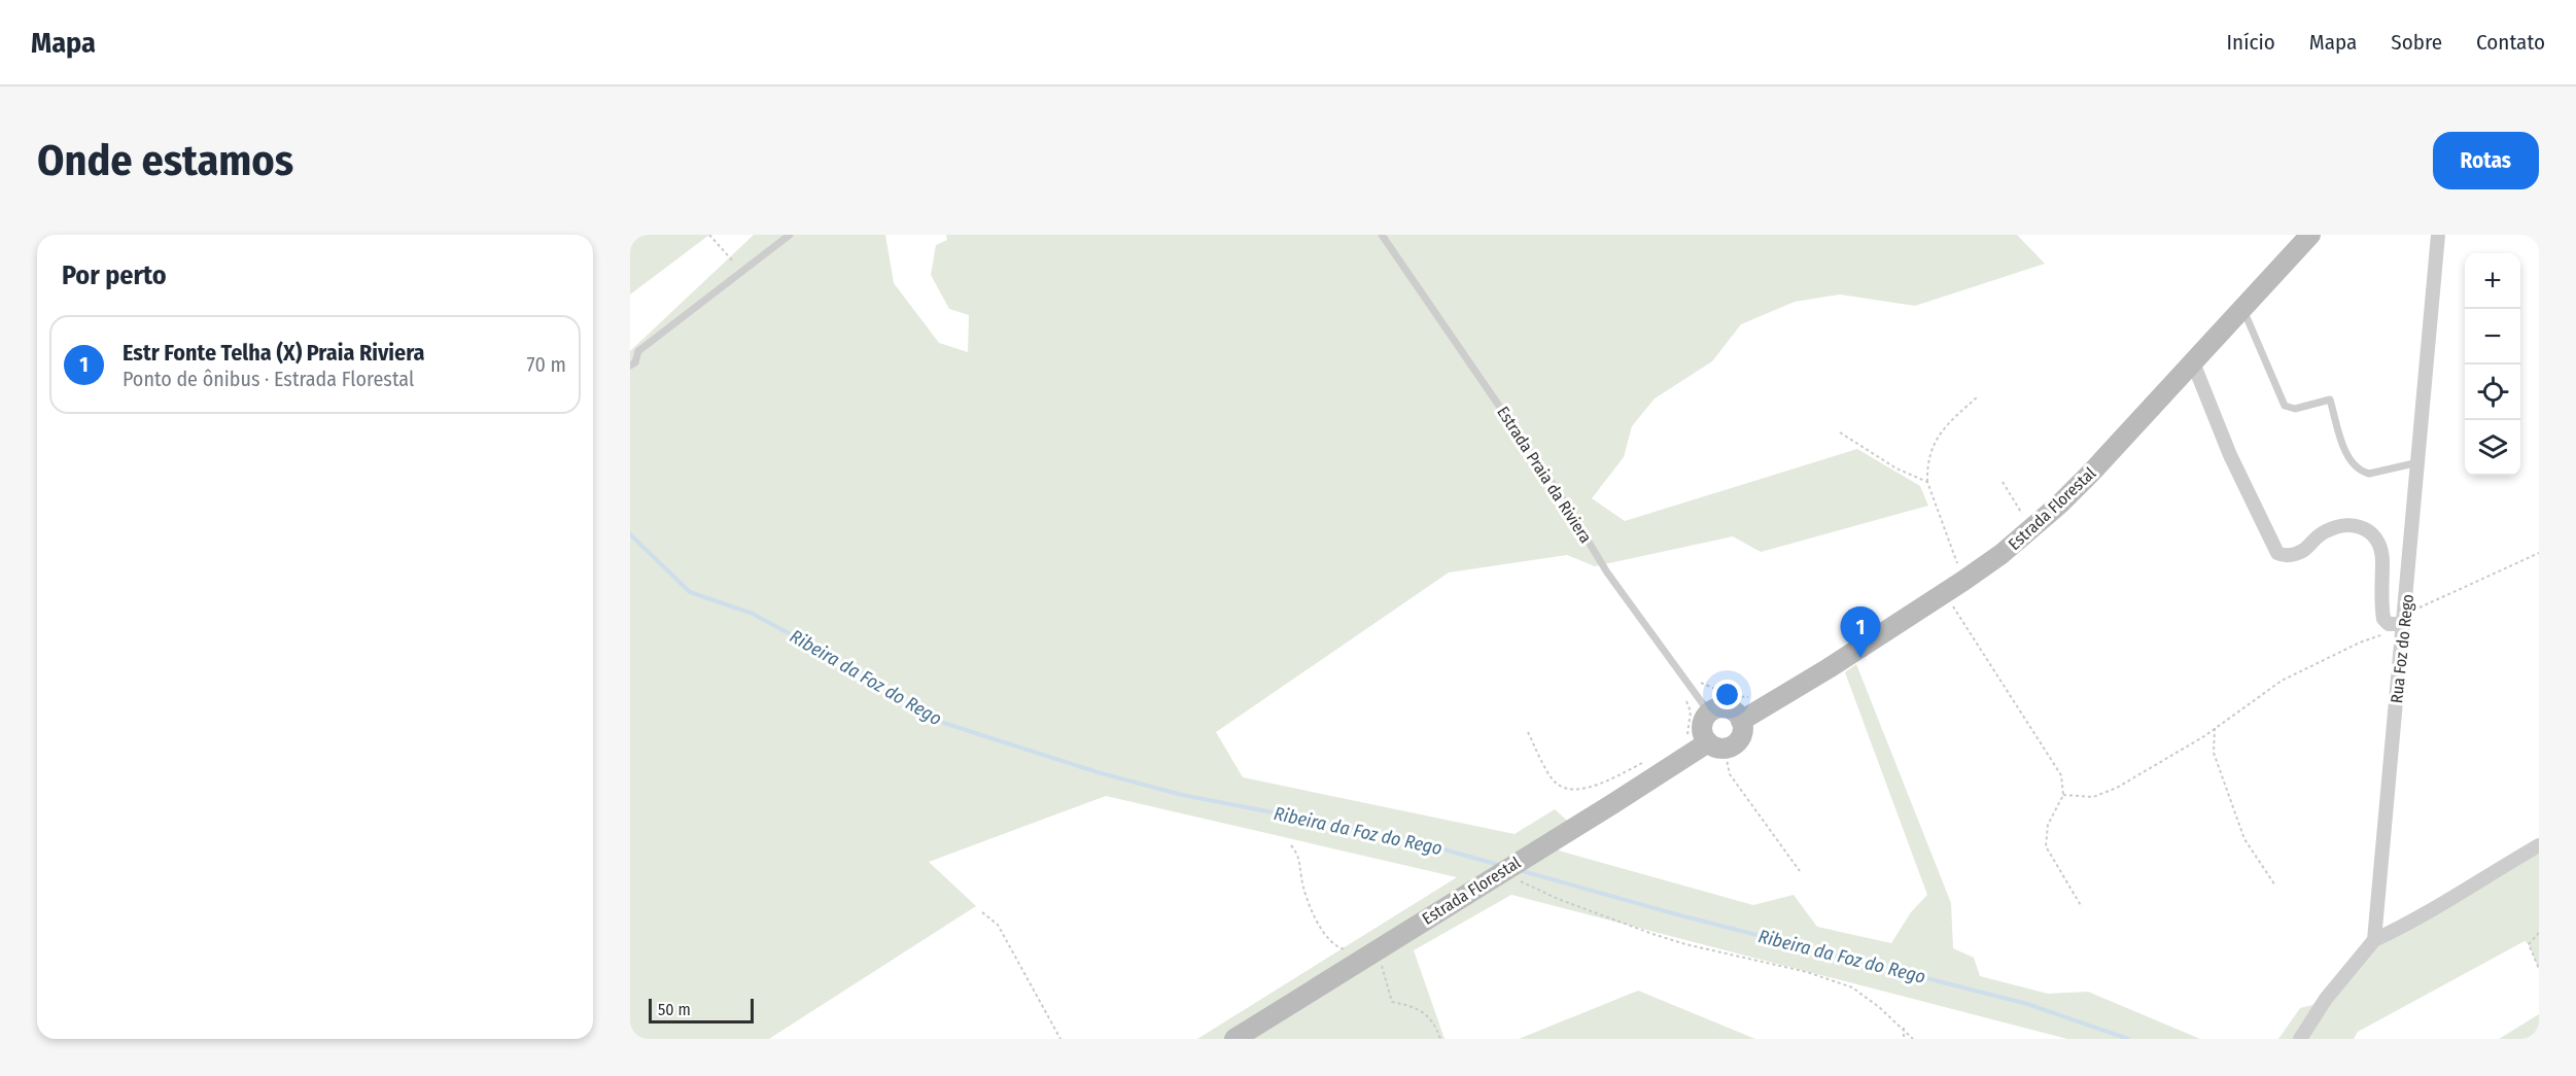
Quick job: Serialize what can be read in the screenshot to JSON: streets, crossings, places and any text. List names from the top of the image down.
{
  "streets": {
    "main road": ["Estrada Florestal"],
    "street": ["Rua Foz do Rego"],
    "lane": ["Estrada Praia da Riviera"]
  },
  "crossings": [
    ["Estrada Praia da Riviera", "Estrada Florestal"]
  ],
  "water": ["Ribeira da Foz do Rego"],
  "scale_bar": "50 m",
  "page": {
    "header": "Mapa",
    "nav": [
      "Início",
      "Mapa",
      "Sobre",
      "Contato"
    ],
    "buttons": "Rotas",
    "title": "Onde estamos",
    "heading": "Por perto",
    "map_buttons": ["+", "−"],
    "list": [
      {
        "mark": "1",
        "name": "Estr Fonte Telha (X) Praia Riviera",
        "note": "Ponto de ônibus · Estrada Florestal",
        "value": "70 m"
      }
    ],
    "pins": "1",
    "scale": "50 m"
  }
}
